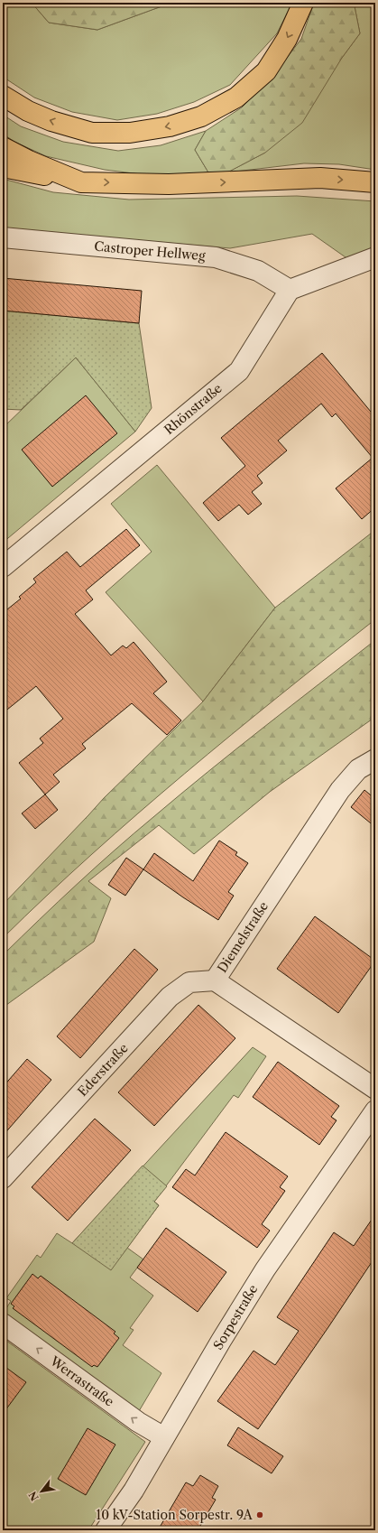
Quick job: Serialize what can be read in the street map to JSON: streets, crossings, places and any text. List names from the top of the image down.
{
  "streets": {
    "street": [
      "Castroper Hellweg",
      "Rhönstraße",
      "Diemelstraße",
      "Ederstraße",
      "Sorpestraße",
      "Werrastraße"
    ]
  },
  "crossings": [
    ["Castroper Hellweg", "Rhönstraße"],
    ["Diemelstraße", "Ederstraße"],
    ["Sorpestraße", "Werrastraße"]
  ],
  "one_way": ["Werrastraße"],
  "places": ["10 kV-Station Sorpestr. 9A"],
  "north": "bottom left"
}
